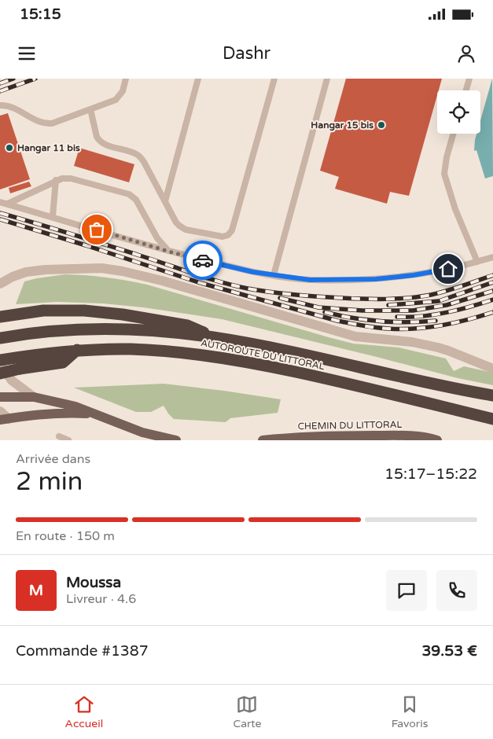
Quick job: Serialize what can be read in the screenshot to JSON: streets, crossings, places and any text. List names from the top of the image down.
{
  "streets": {
    "highway": ["AUTOROUTE DU LITTORAL"],
    "main road": ["CHEMIN DU LITTORAL"]
  },
  "places": ["Hangar 15 bis", "Hangar 11 bis"],
  "page": {
    "status": "15:15",
    "header": "Dashr",
    "heading": ["2 min", "Arrivée dans", "15:17–15:22"],
    "panel": [
      "Moussa",
      "Livreur · 4.6",
      "Commande #1387",
      "39.53 €"
    ],
    "bar": "En route · 150 m",
    "round": "M",
    "tabs": ["Accueil", "Carte", "Favoris"]
  }
}
